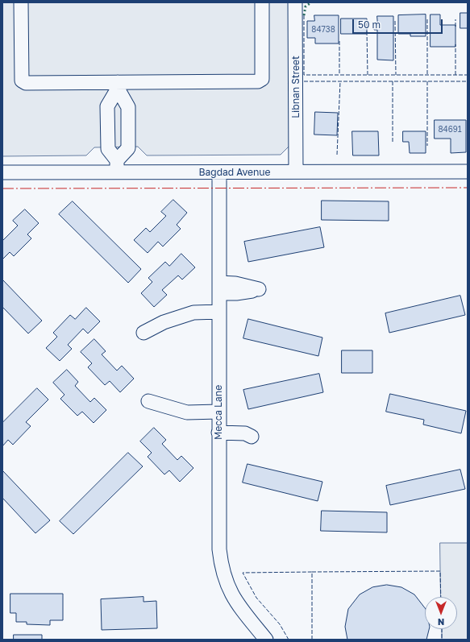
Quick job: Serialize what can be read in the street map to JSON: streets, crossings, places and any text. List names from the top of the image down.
{
  "streets": {
    "street": ["Libnan Street", "Bagdad Avenue", "Mecca Lane"]
  },
  "crossings": [
    ["Libnan Street", "Bagdad Avenue"],
    ["Bagdad Avenue", "Mecca Lane"]
  ],
  "house_numbers": ["84738", "84691"],
  "scale_bar": "50 m",
  "north": "bottom"
}
